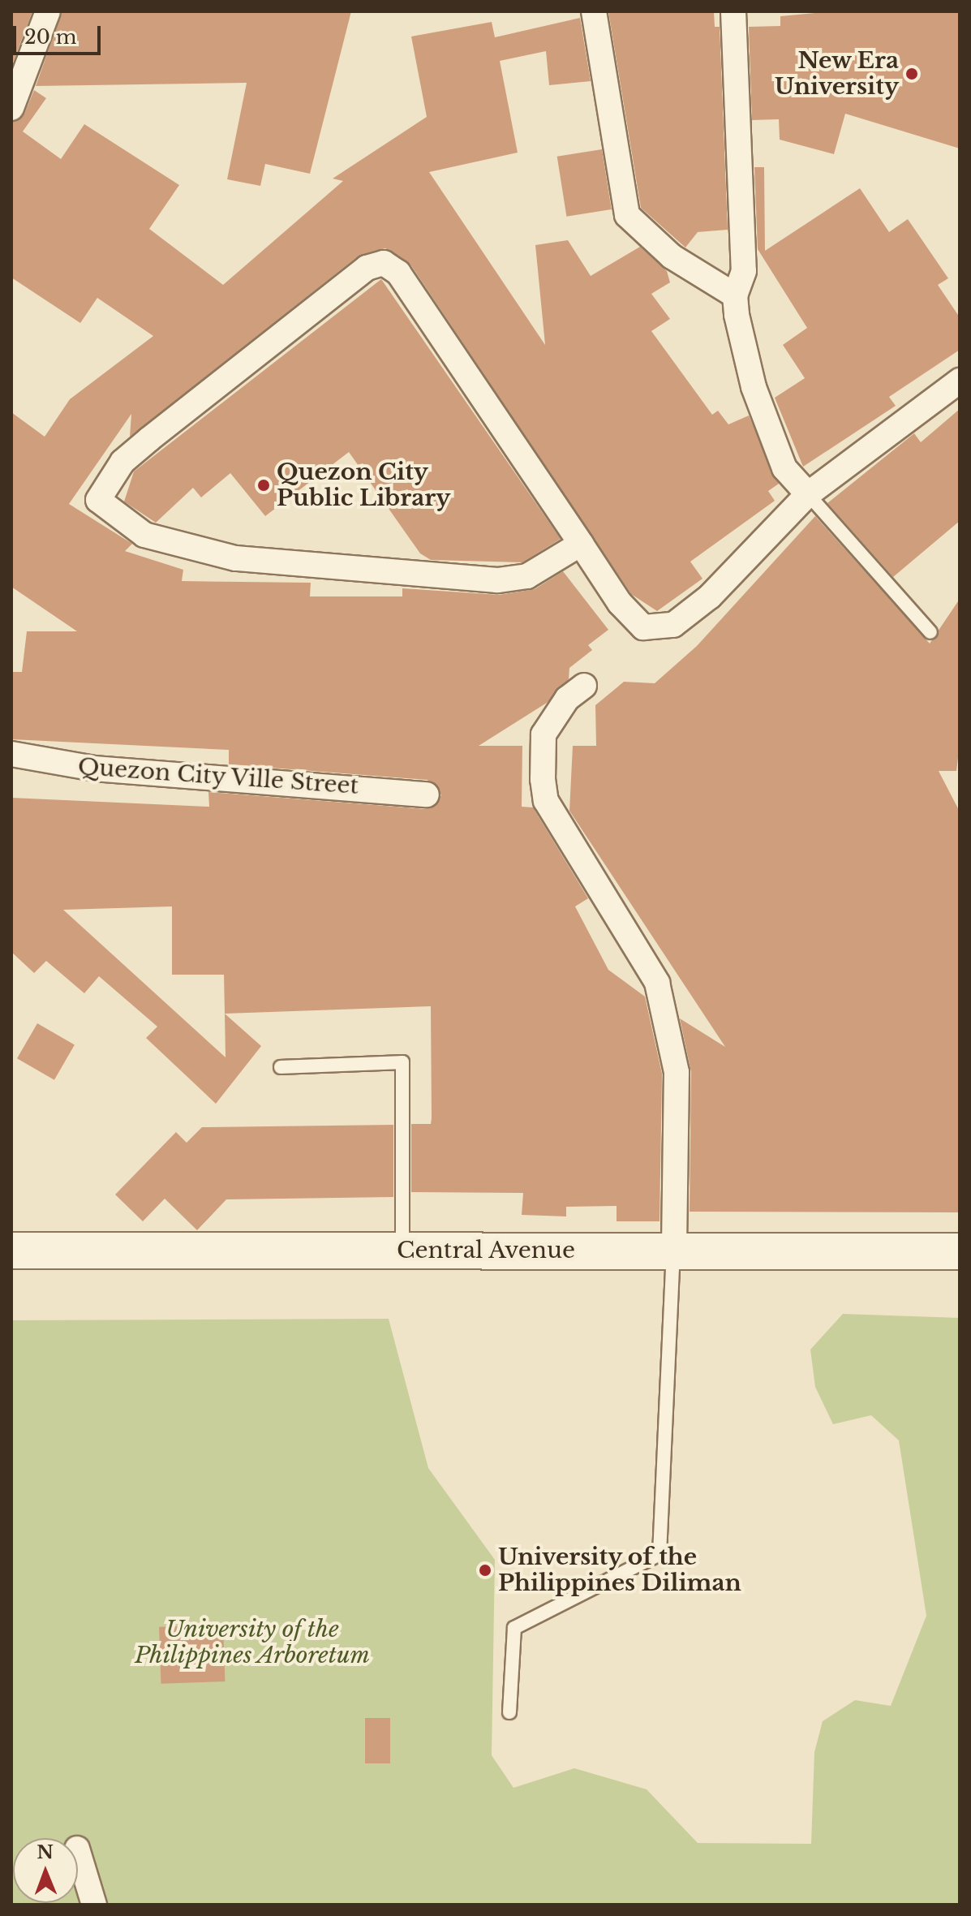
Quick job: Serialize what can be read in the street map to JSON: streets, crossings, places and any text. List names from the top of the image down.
{
  "streets": {
    "main road": ["Central Avenue"],
    "street": ["Quezon City Ville Street"]
  },
  "parks": ["University of the Philippines Arboretum"],
  "places": ["New Era University", "Quezon City Public Library", "University of the Philippines Diliman"],
  "scale_bar": "20 m",
  "north": "top"
}
